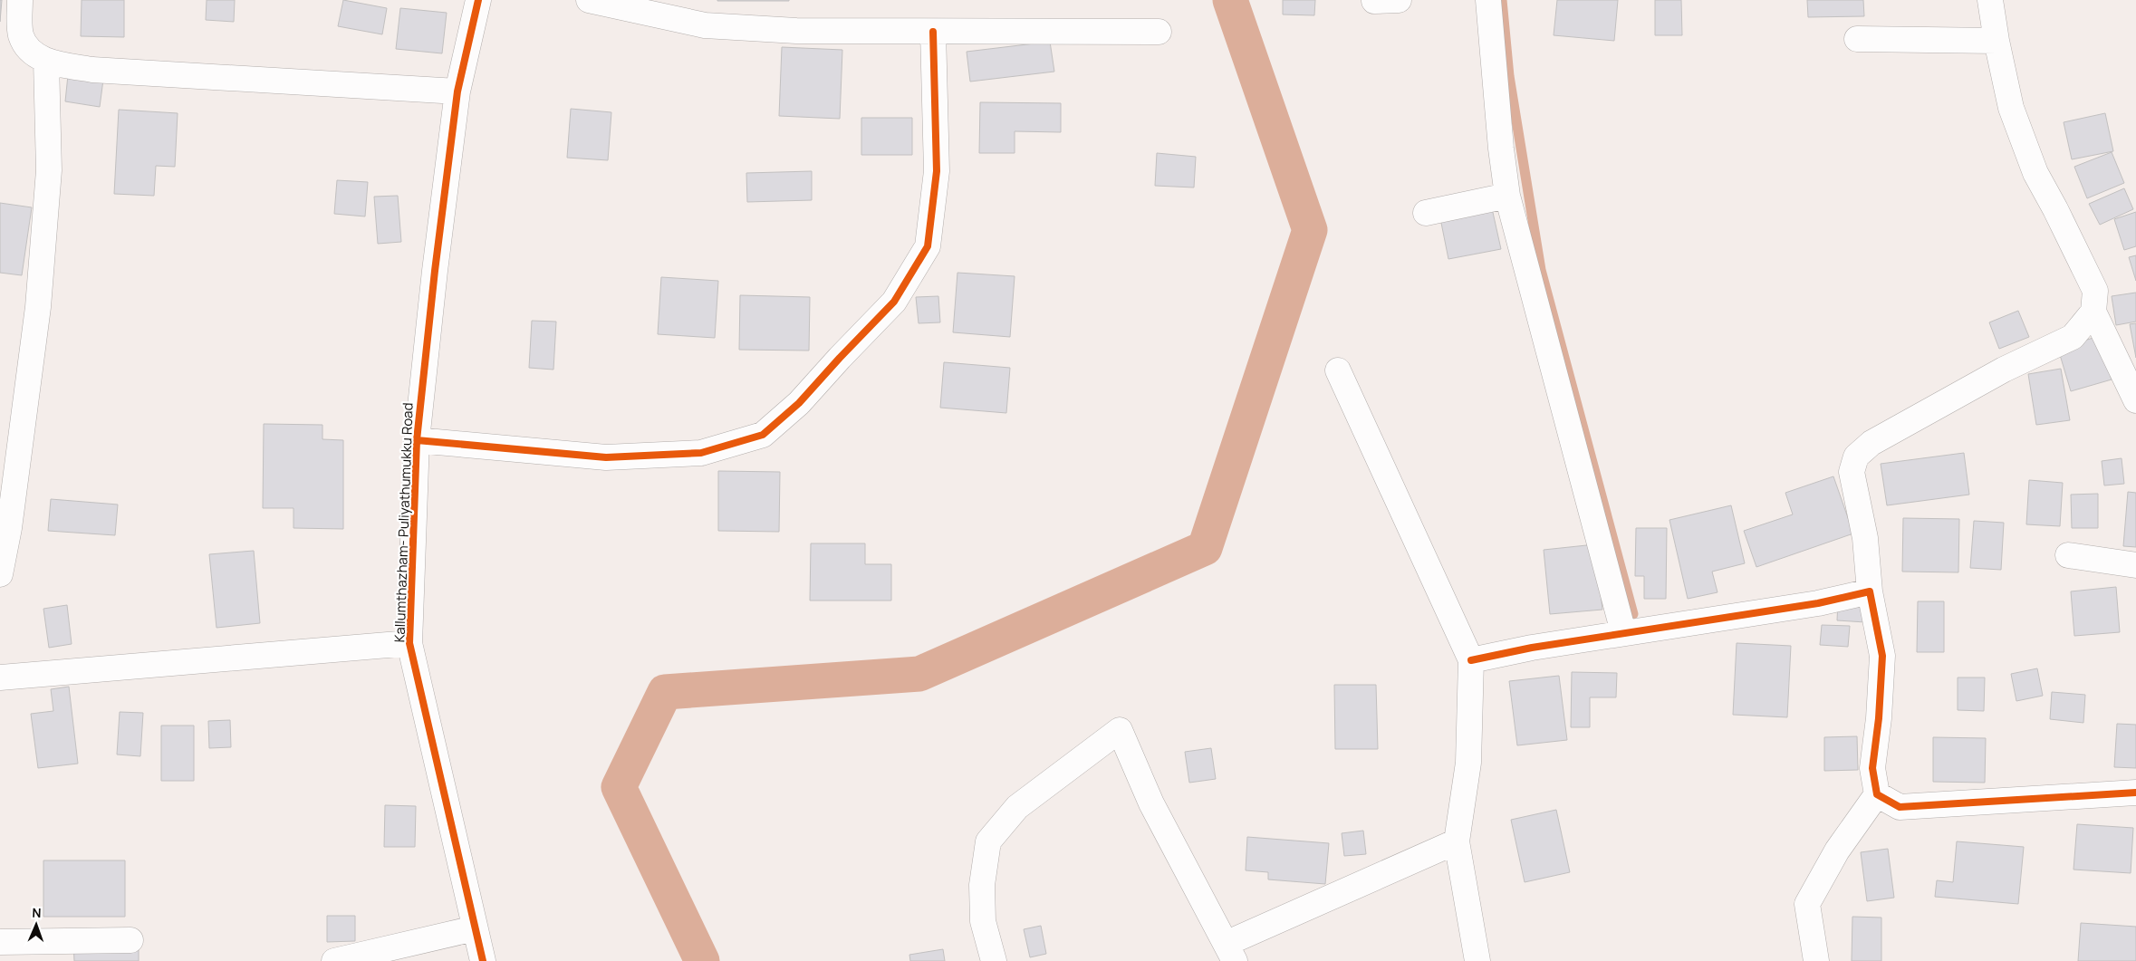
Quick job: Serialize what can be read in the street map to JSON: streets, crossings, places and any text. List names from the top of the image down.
{
  "streets": {
    "street": ["Kallumthazham- Puliyathumukku Road"]
  },
  "north": "top"
}
